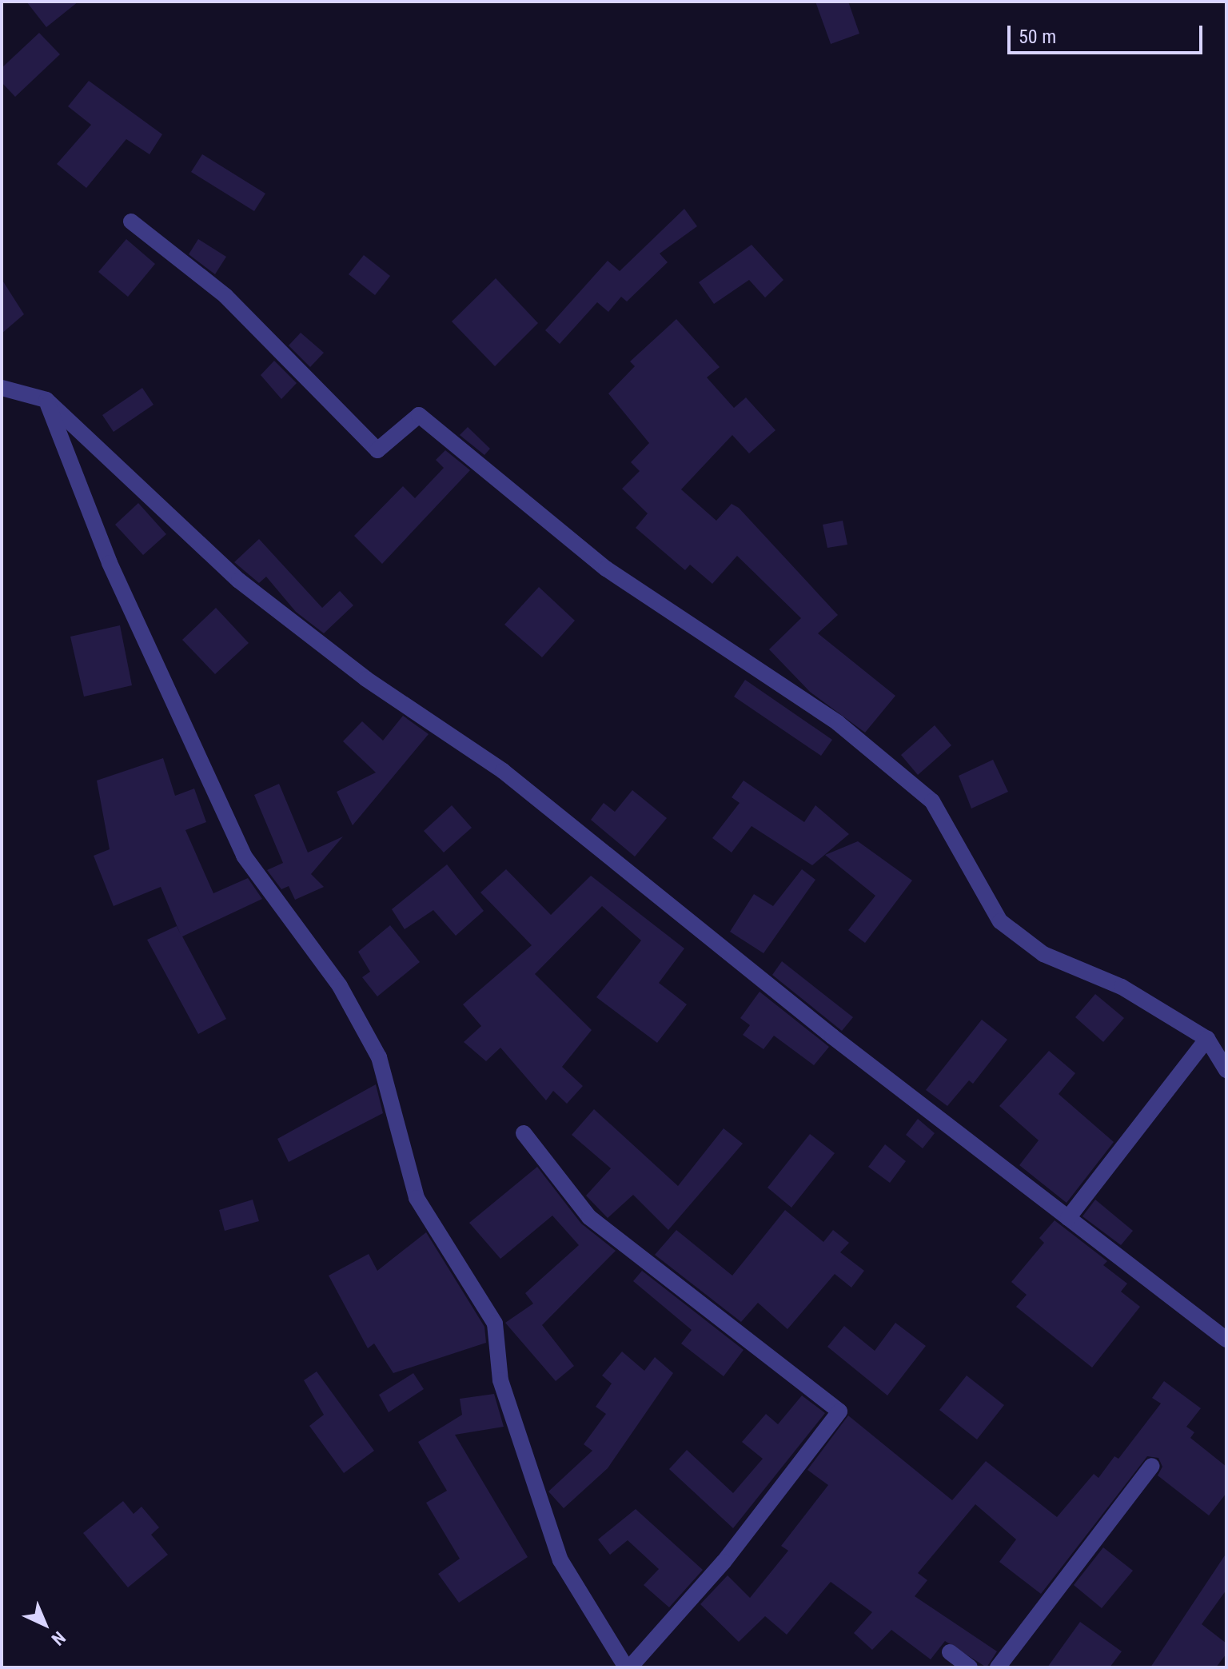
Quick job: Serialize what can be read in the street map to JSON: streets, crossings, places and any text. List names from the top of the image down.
{
  "scale_bar": "50 m",
  "north": "bottom right"
}
